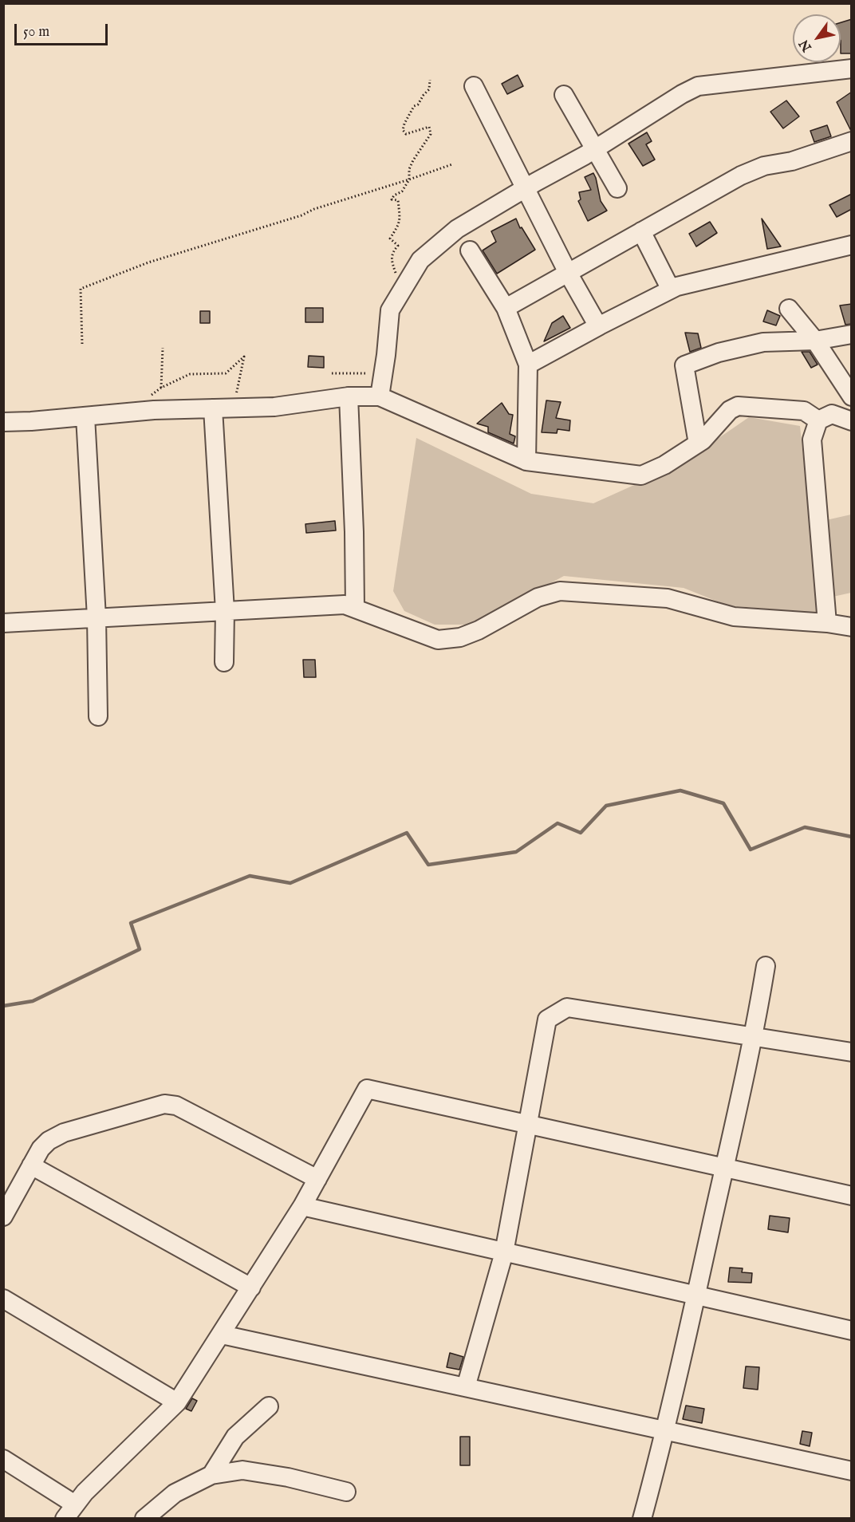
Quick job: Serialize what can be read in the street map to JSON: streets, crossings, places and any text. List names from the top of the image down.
{
  "scale_bar": "50 m",
  "north": "bottom left"
}
